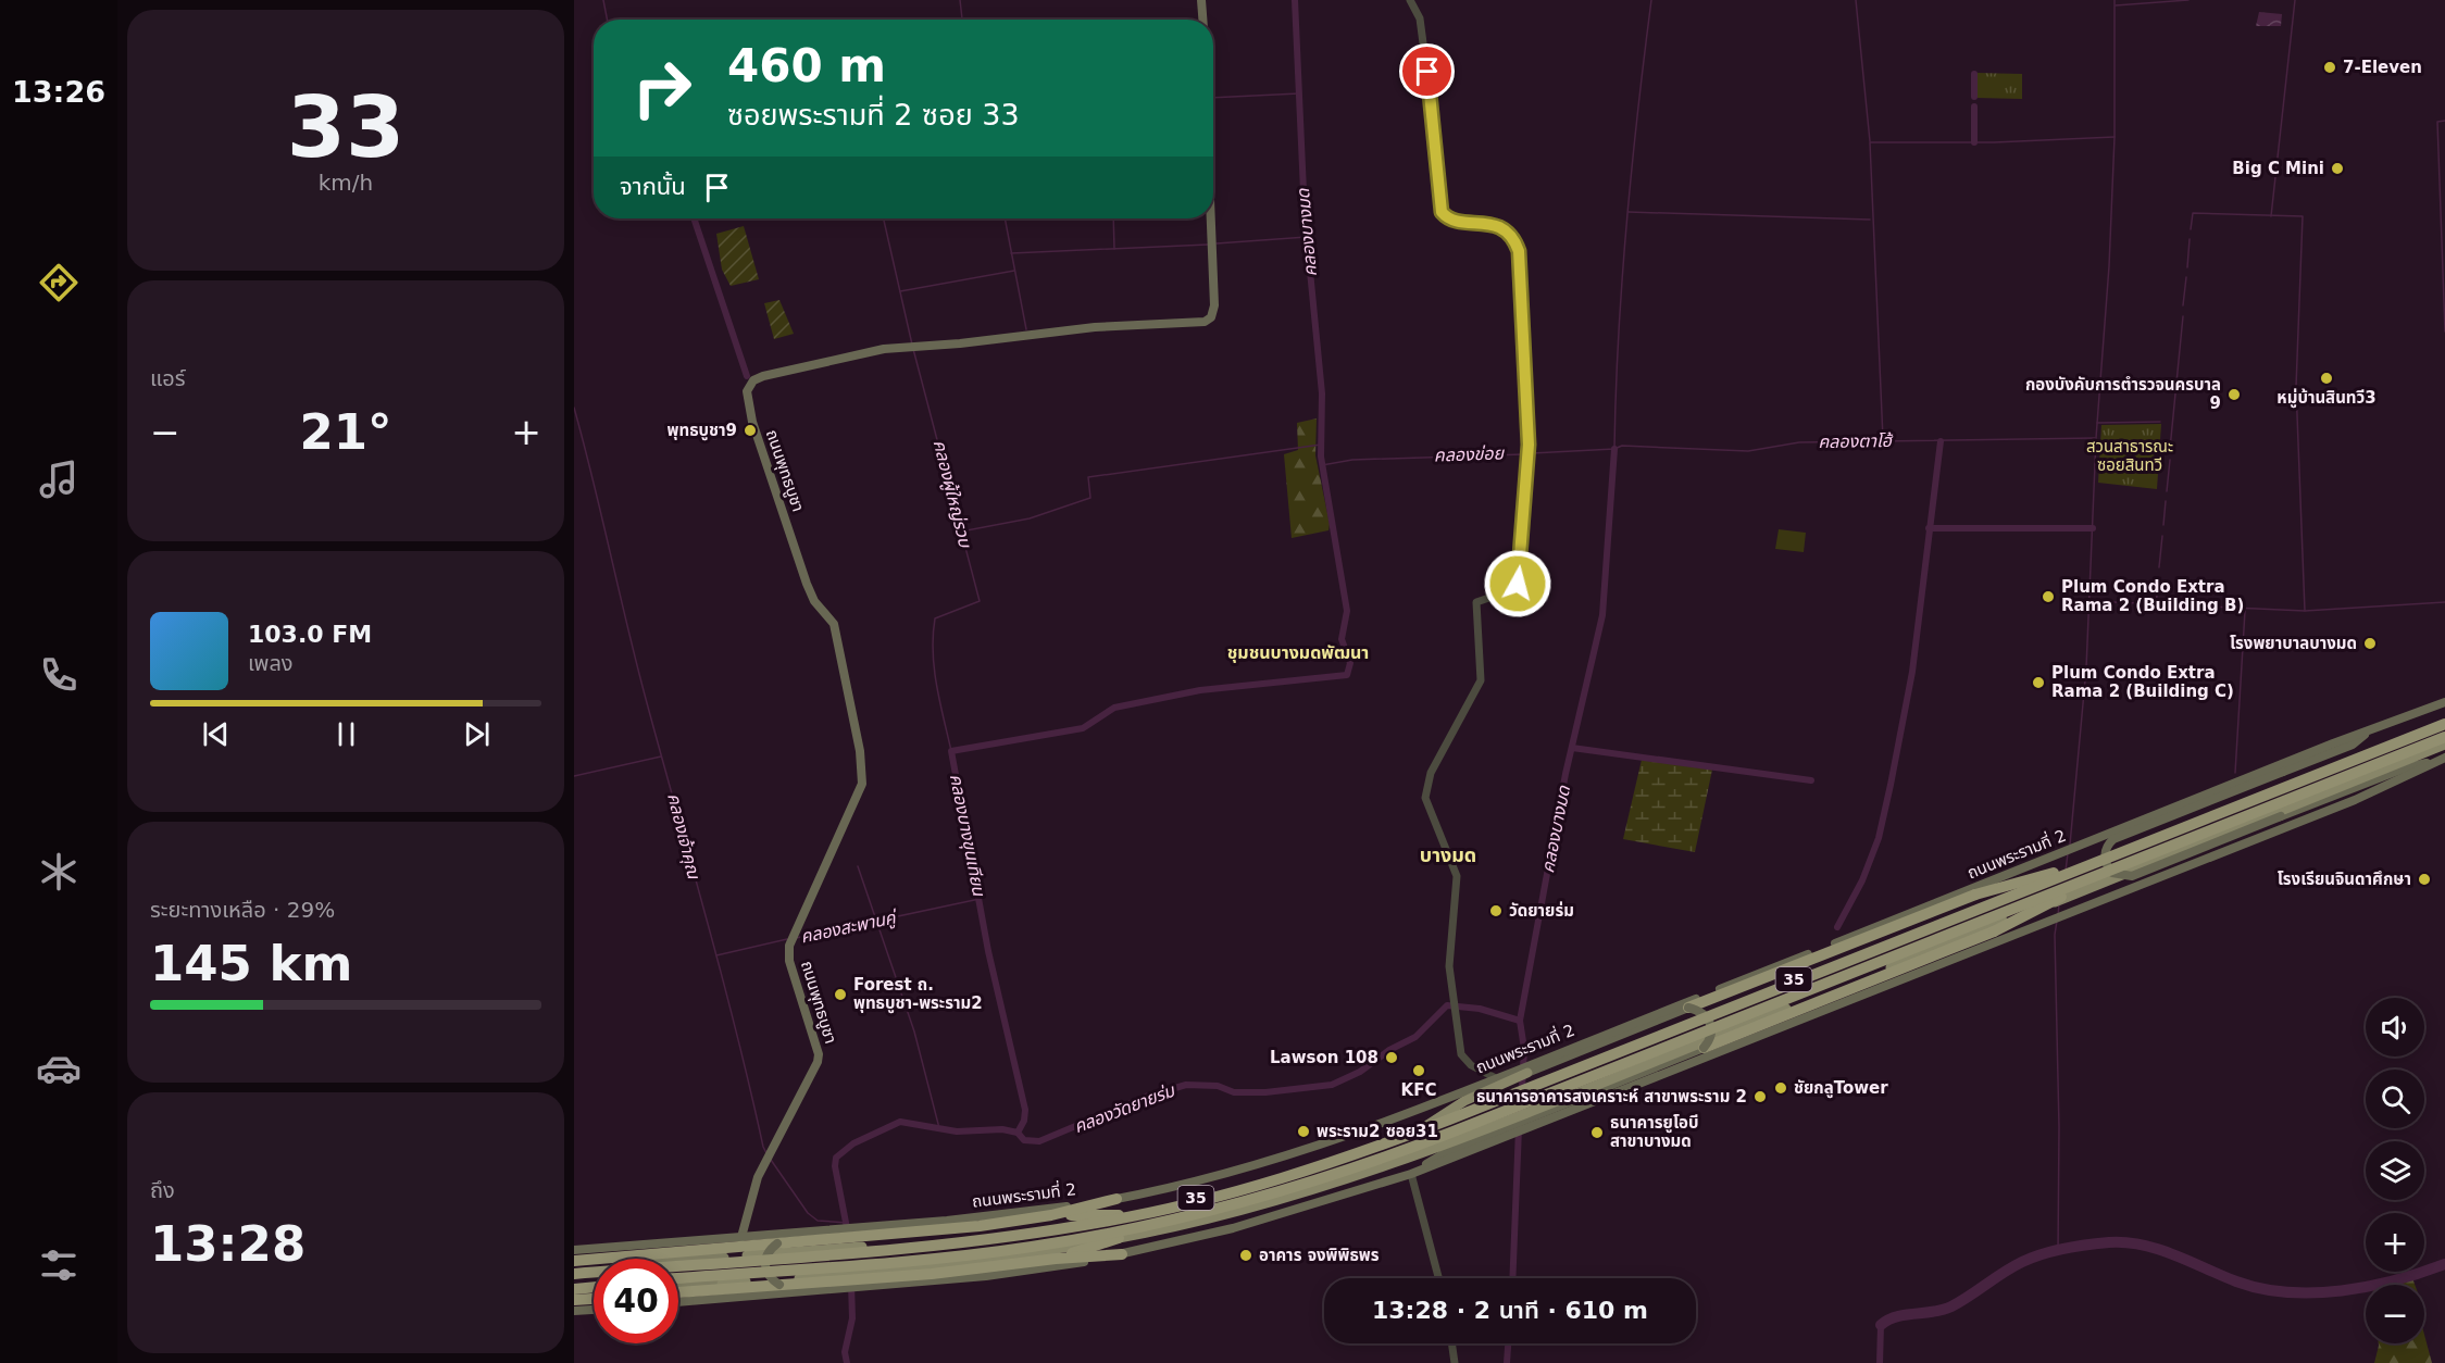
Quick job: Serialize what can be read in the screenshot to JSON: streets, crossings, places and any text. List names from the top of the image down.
{
  "streets": {
    "highway": ["ถนนพระรามที่ 2", "35"],
    "main road": ["ถนนพุทธบูชา"]
  },
  "crossings": [
    ["ถนนพุทธบูชา", "ถนนพระรามที่ 2"]
  ],
  "districts": ["ชุมชนบางมดพัฒนา", "บางมด"],
  "water": [
    "คลองบางมด",
    "คลองตาโฮ้",
    "คลองข่อย",
    "คลองผู้ใหญ่รวบ",
    "คลองบางขุนเทียน",
    "คลองเจ้าคุณ",
    "คลองสะพานคู่",
    "คลองวัดยายร่ม"
  ],
  "parks": ["สวนสาธารณะ ซอยสินทวี"],
  "places": [
    "7-Eleven",
    "Big C Mini",
    "หมู่บ้านสินทวี3",
    "กองบังคับการตำรวจนครบาล 9",
    "พุทธบูชา9",
    "Plum Condo Extra Rama 2 (Building B)",
    "โรงพยาบาลบางมด",
    "Plum Condo Extra Rama 2 (Building C)",
    "โรงเรียนจินดาศึกษา",
    "วัดยายร่ม",
    "Forest ถ. พุทธบูชา-พระราม2",
    "Lawson 108",
    "KFC",
    "ชัยกลูTower",
    "ธนาคารอาคารสงเคราะห์ สาขาพระราม 2",
    "พระราม2 ซอย31",
    "ธนาคารยูโอบี สาขาบางมด",
    "อาคาร จงพิพิธพร"
  ],
  "page": {
    "tabs": "13:26",
    "tile": [
      ["33", "km/h"],
      "แอร์",
      ["ระยะทางเหลือ · 29%", "145 km"],
      ["ถึง", "13:28"]
    ],
    "turn": ["460 m", "ซอยพระรามที่ 2 ซอย 33"],
    "then": "จากนั้น",
    "heat": ["−", "21°", "+"],
    "song": ["103.0 FM", "เพลง"],
    "map_buttons": ["+", "−"],
    "limit": "40",
    "trip": "13:28 · 2 นาที · 610 m"
  }
}
